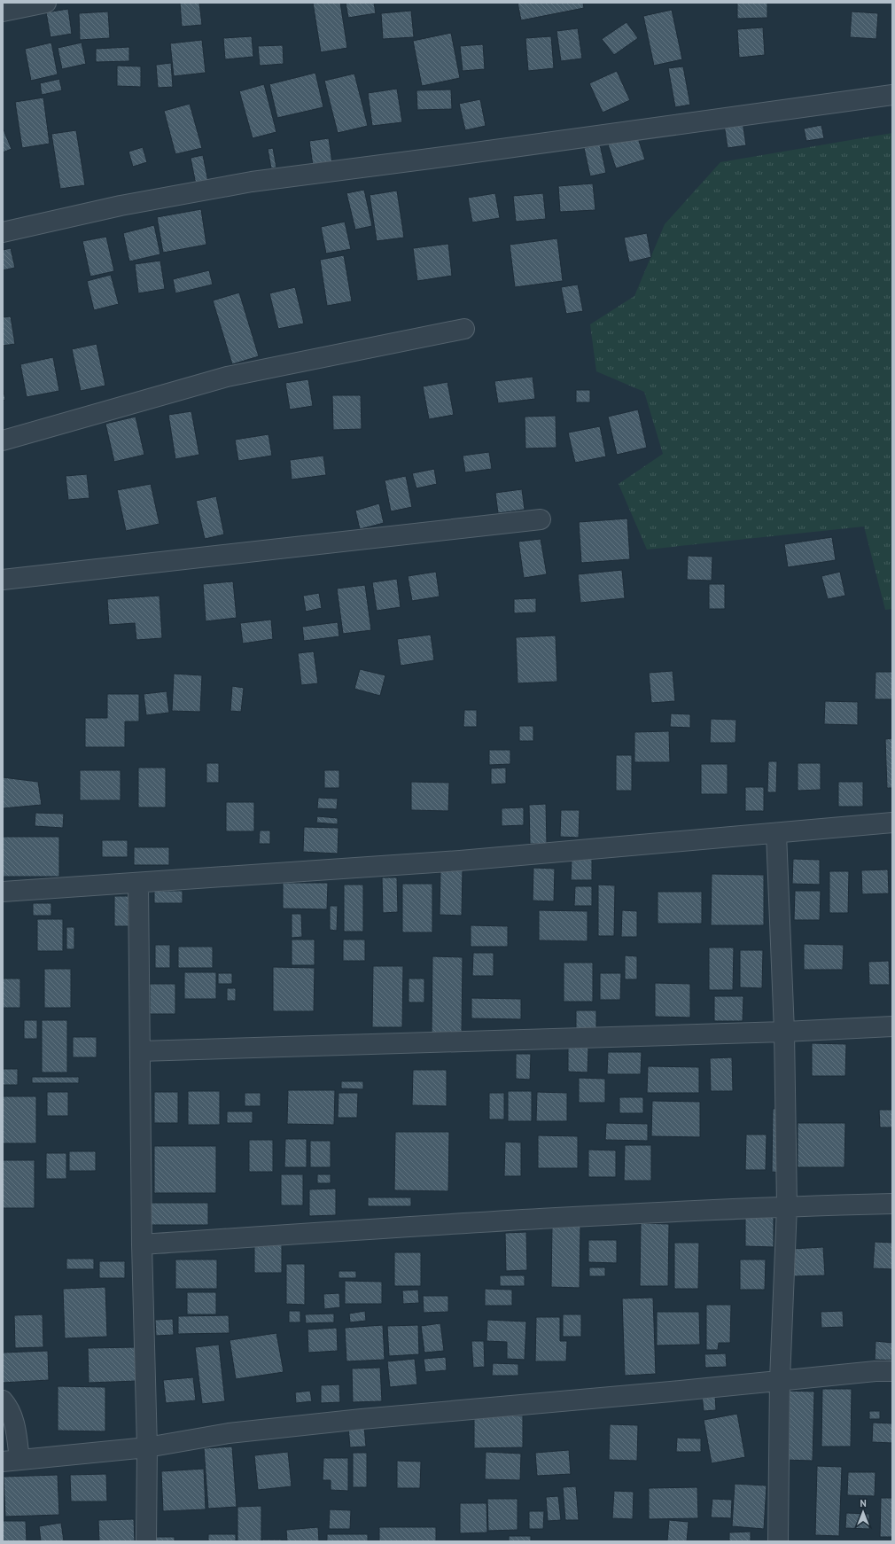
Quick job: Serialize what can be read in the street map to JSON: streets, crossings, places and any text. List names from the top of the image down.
{
  "north": "top"
}
